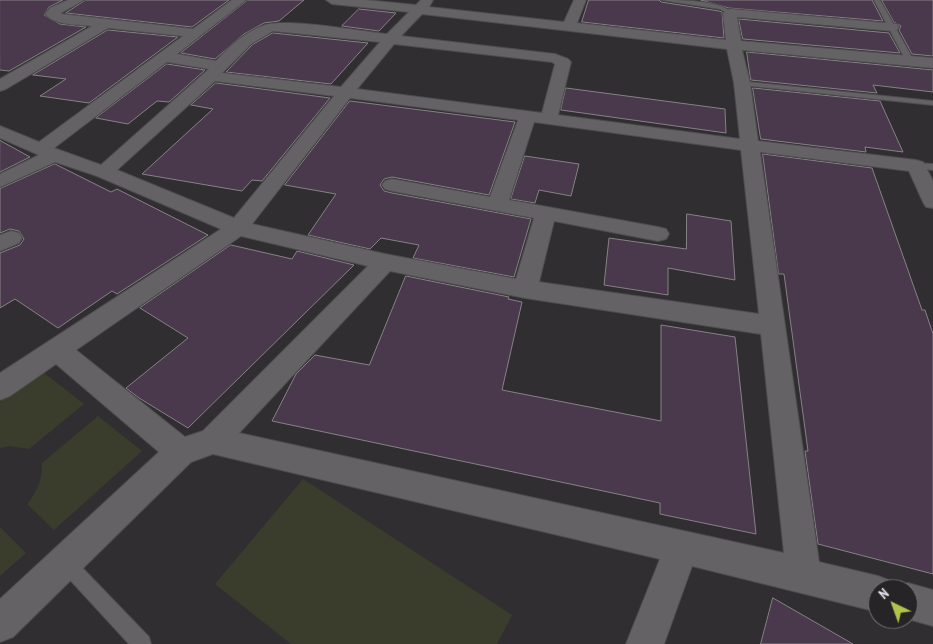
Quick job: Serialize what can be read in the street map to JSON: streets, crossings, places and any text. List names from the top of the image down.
{
  "north": "top left"
}
